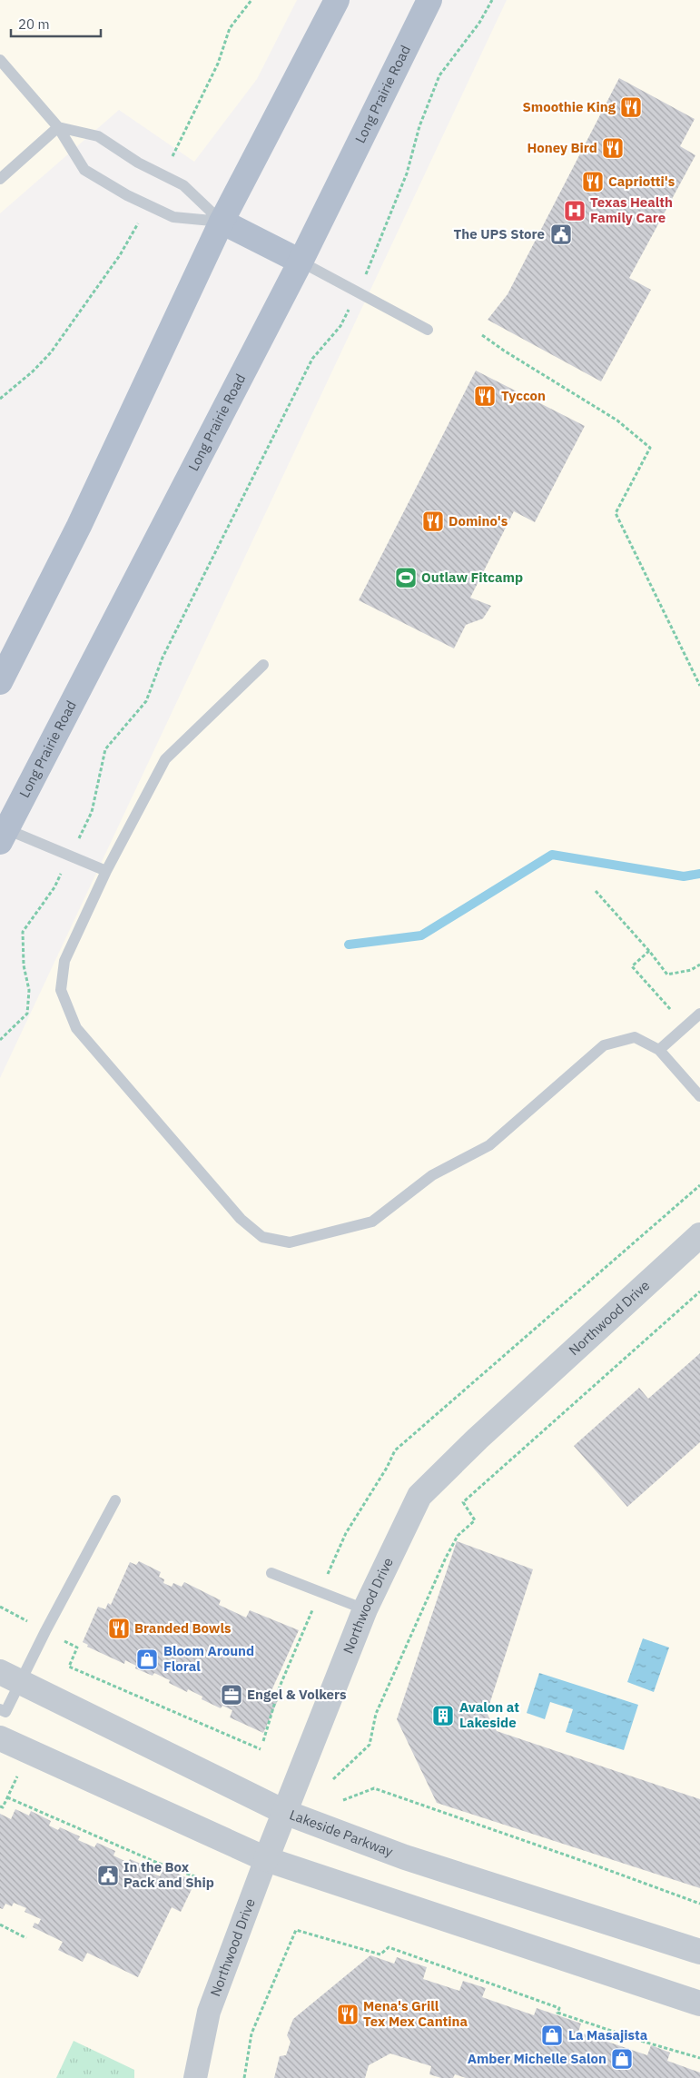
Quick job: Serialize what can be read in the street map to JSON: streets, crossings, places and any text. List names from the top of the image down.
{
  "streets": {
    "main road": ["Long Prairie Road"],
    "street": ["Northwood Drive", "Lakeside Parkway"]
  },
  "crossings": [
    ["Northwood Drive", "Lakeside Parkway"]
  ],
  "places": {
    "restaurant": [
      "Smoothie King",
      "Honey Bird",
      "Capriotti's",
      "Tyccon",
      "Domino's",
      "Branded Bowls",
      "Mena's Grill Tex Mex Cantina"
    ],
    "hospital": ["Texas Health Family Care"],
    "public building": ["The UPS Store", "In the Box Pack and Ship"],
    "sports": ["Outlaw Fitcamp"],
    "shop": ["Bloom Around Floral", "La Masajista", "Amber Michelle Salon"],
    "office": ["Engel & Volkers"],
    "building": ["Avalon at Lakeside"]
  },
  "scale_bar": "20 m"
}
